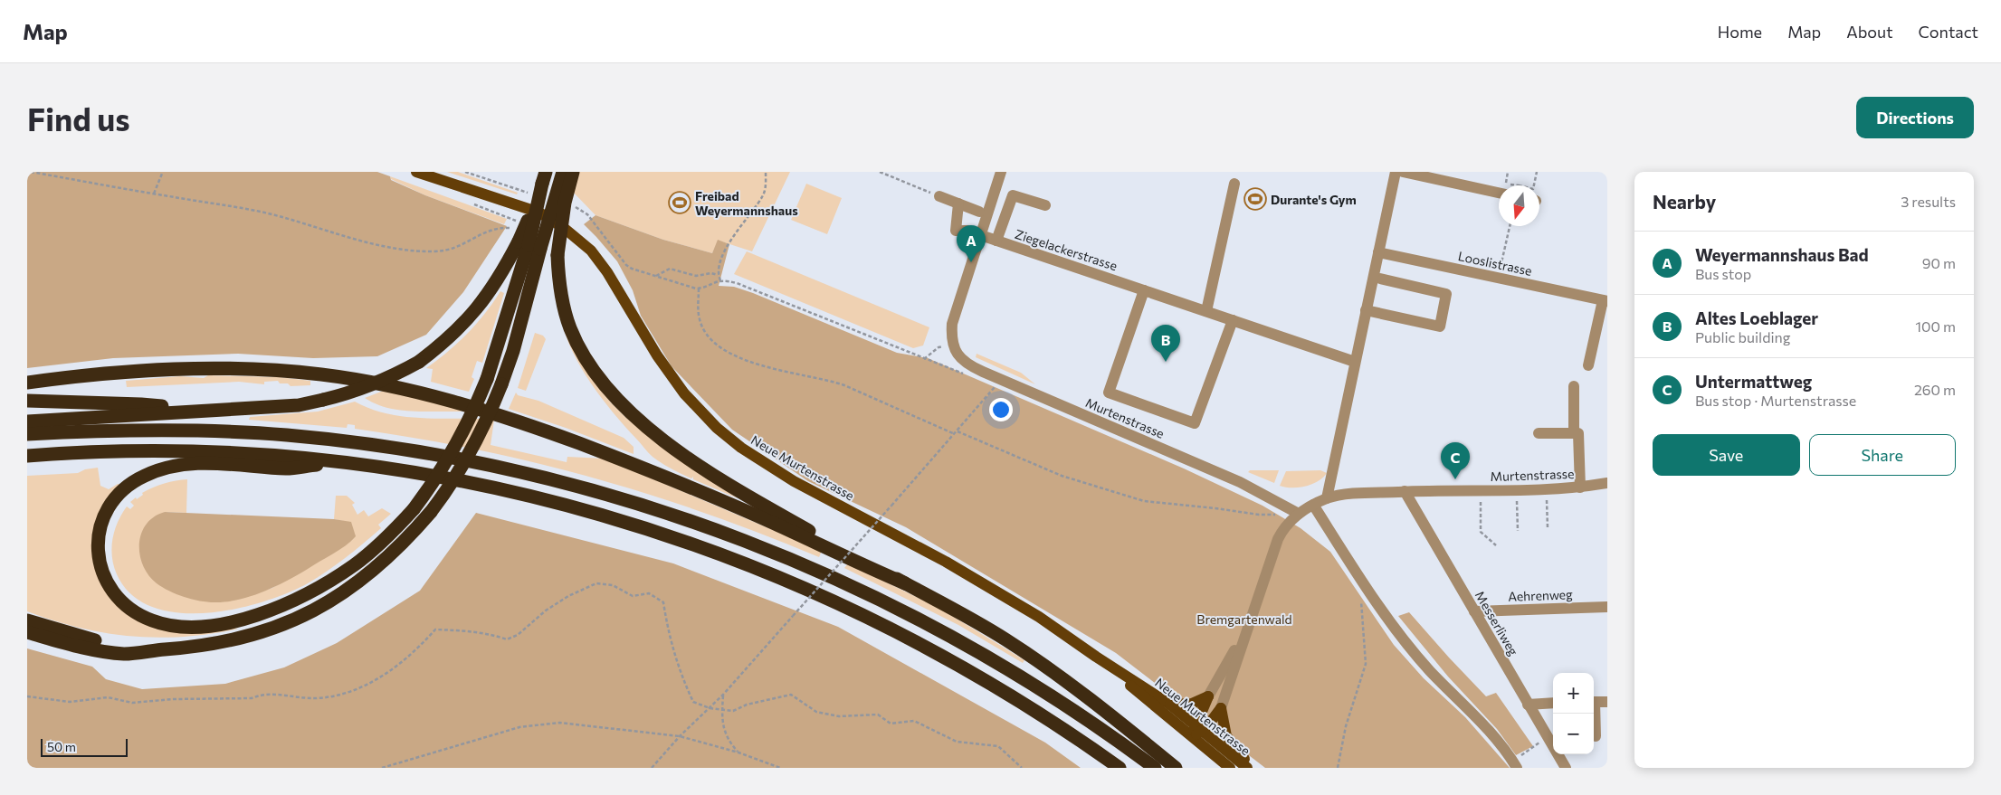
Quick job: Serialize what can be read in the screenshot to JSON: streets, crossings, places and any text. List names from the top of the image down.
{
  "streets": {
    "main road": ["Neue Murtenstrasse"],
    "street": [
      "Ziegelackerstrasse",
      "Looslistrasse",
      "Murtenstrasse",
      "Aehrenweg",
      "Messerliweg"
    ]
  },
  "crossings": [
    ["Ziegelackerstrasse", "Murtenstrasse"],
    ["Murtenstrasse", "Messerliweg"],
    ["Aehrenweg", "Messerliweg"]
  ],
  "parks": ["Bremgartenwald"],
  "places": {
    "sports": ["Durante's Gym", "Freibad Weyermannshaus"]
  },
  "scale_bar": "50 m",
  "north": "bottom",
  "page": {
    "header": "Map",
    "nav": [
      "Home",
      "Map",
      "About",
      "Contact"
    ],
    "buttons": [
      "Directions",
      ["Save", "Share"]
    ],
    "title": "Find us",
    "heading": ["Nearby", "3 results"],
    "pins": ["A", "B", "C"],
    "list": [
      {
        "mark": "A",
        "name": "Weyermannshaus Bad",
        "note": "Bus stop",
        "value": "90 m"
      },
      {
        "mark": "B",
        "name": "Altes Loeblager",
        "note": "Public building",
        "value": "100 m"
      },
      {
        "mark": "C",
        "name": "Untermattweg",
        "note": "Bus stop · Murtenstrasse",
        "value": "260 m"
      }
    ],
    "map_buttons": ["+", "−"],
    "scale": "50 m"
  }
}
